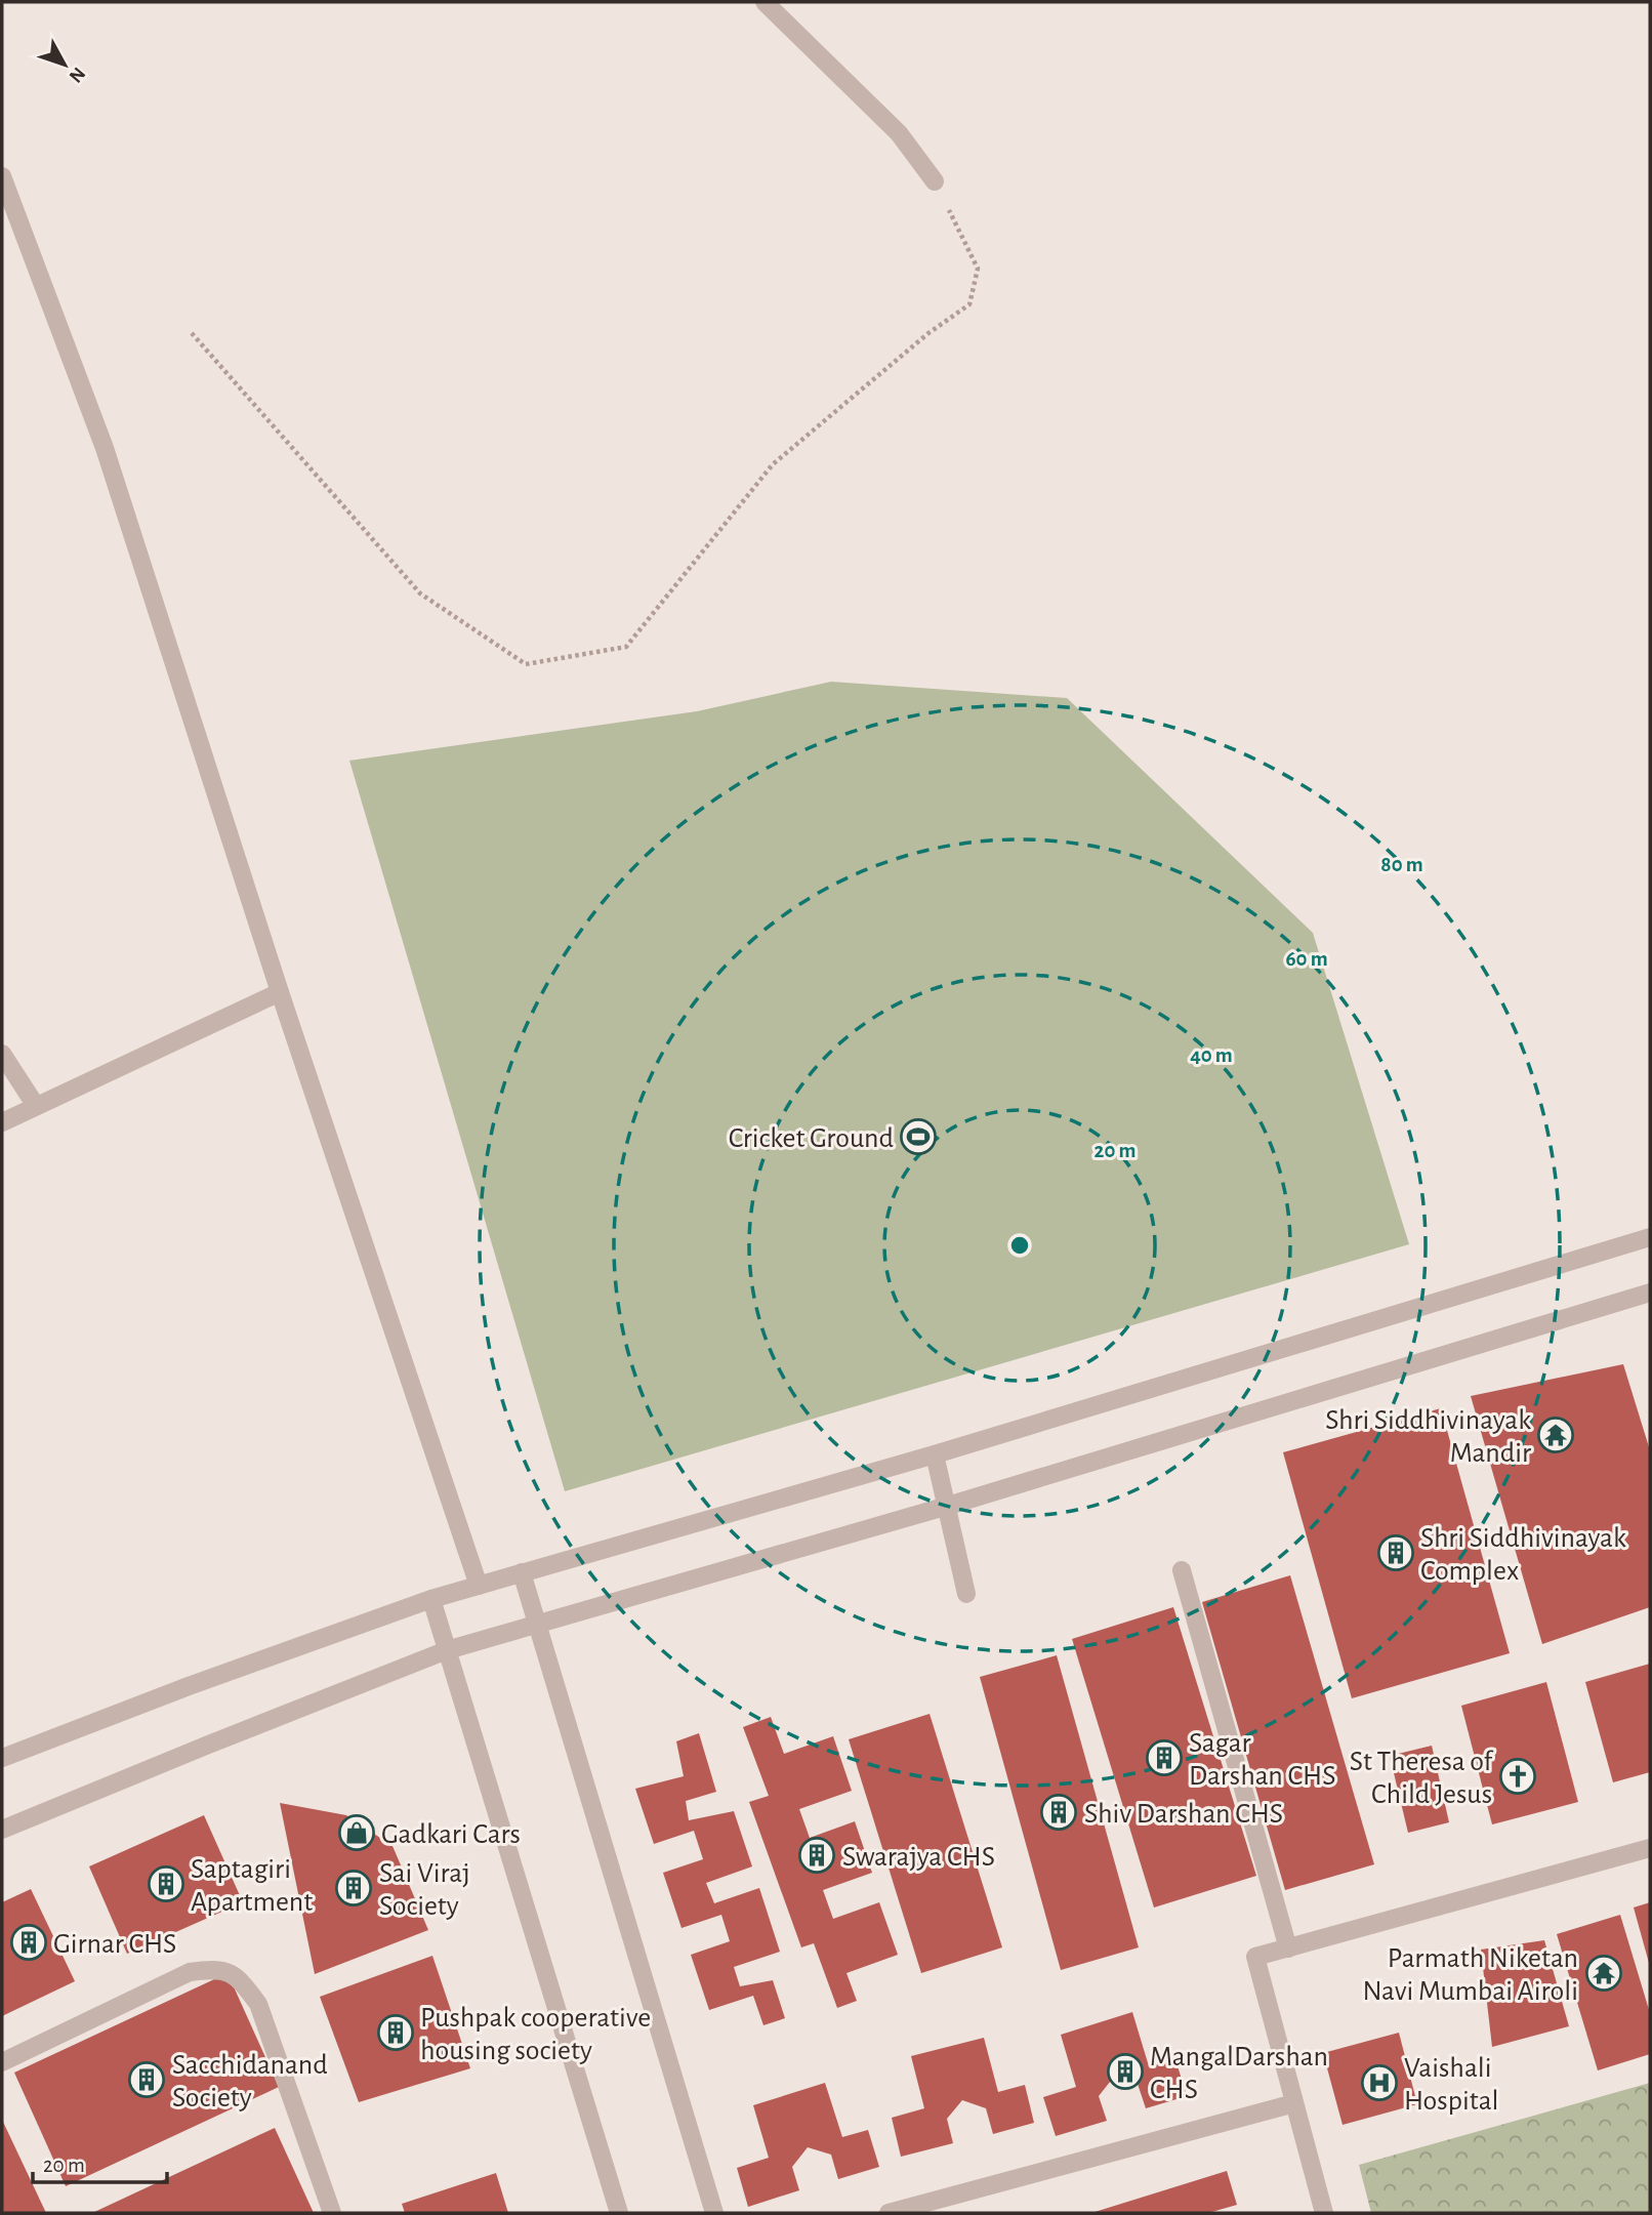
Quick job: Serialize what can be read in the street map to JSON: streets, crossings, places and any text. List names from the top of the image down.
{
  "places": {
    "sports": ["Cricket Ground"],
    "temple": ["Shri Siddhivinayak Mandir", "Parmath Niketan Navi Mumbai Airoli"],
    "building": [
      "Shri Siddhivinayak Complex",
      "Sagar Darshan CHS",
      "Shiv Darshan CHS",
      "Swarajya CHS",
      "Saptagiri Apartment",
      "Sai Viraj Society",
      "Girnar CHS",
      "Pushpak cooperative housing society",
      "MangalDarshan CHS",
      "Sacchidanand Society"
    ],
    "church": ["St Theresa of Child Jesus"],
    "shop": ["Gadkari Cars"],
    "hospital": ["Vaishali Hospital"]
  },
  "scale_bar": "20 m",
  "north": "bottom right",
  "rings": [
    "80 m",
    "60 m",
    "40 m",
    "20 m"
  ]
}
